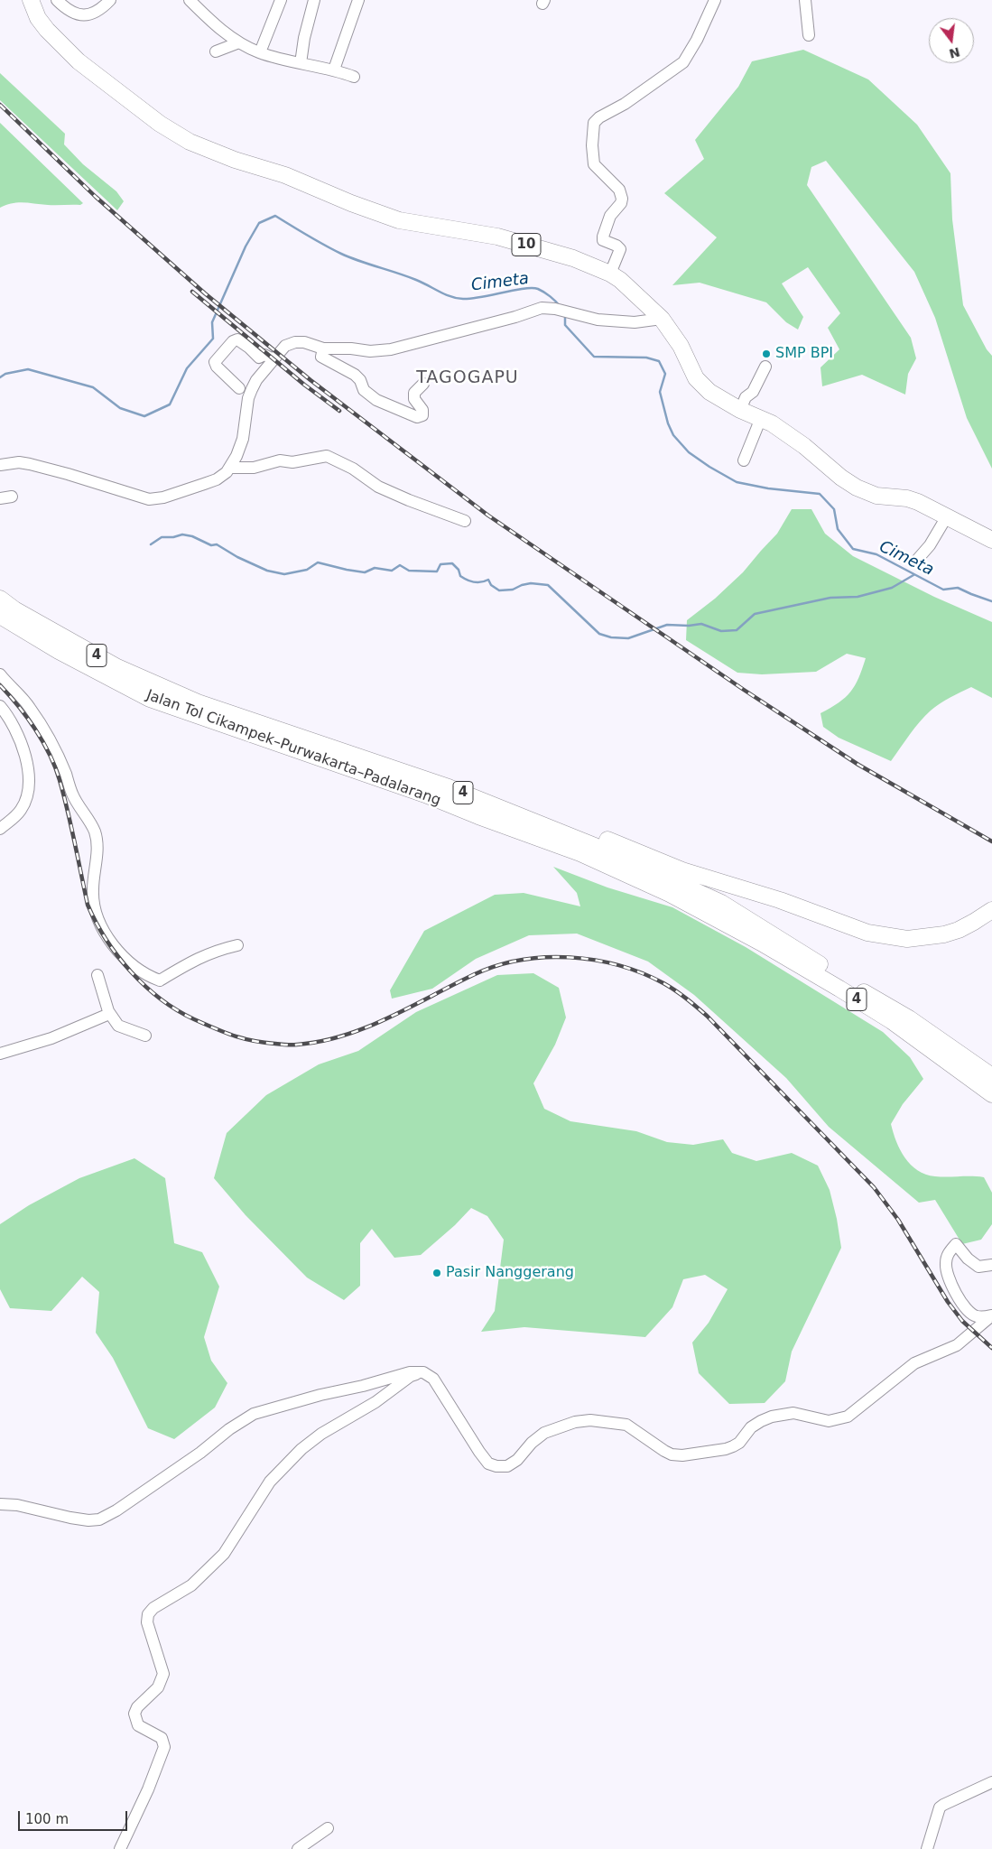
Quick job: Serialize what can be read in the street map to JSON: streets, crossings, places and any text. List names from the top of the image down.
{
  "streets": {
    "highway": ["10", "4", "Jalan Tol Cikampek–Purwakarta–Padalarang"]
  },
  "districts": ["TAGOGAPU"],
  "water": ["Cimeta"],
  "places": ["SMP BPI", "Pasir Nanggerang"],
  "scale_bar": "100 m",
  "north": "bottom"
}
